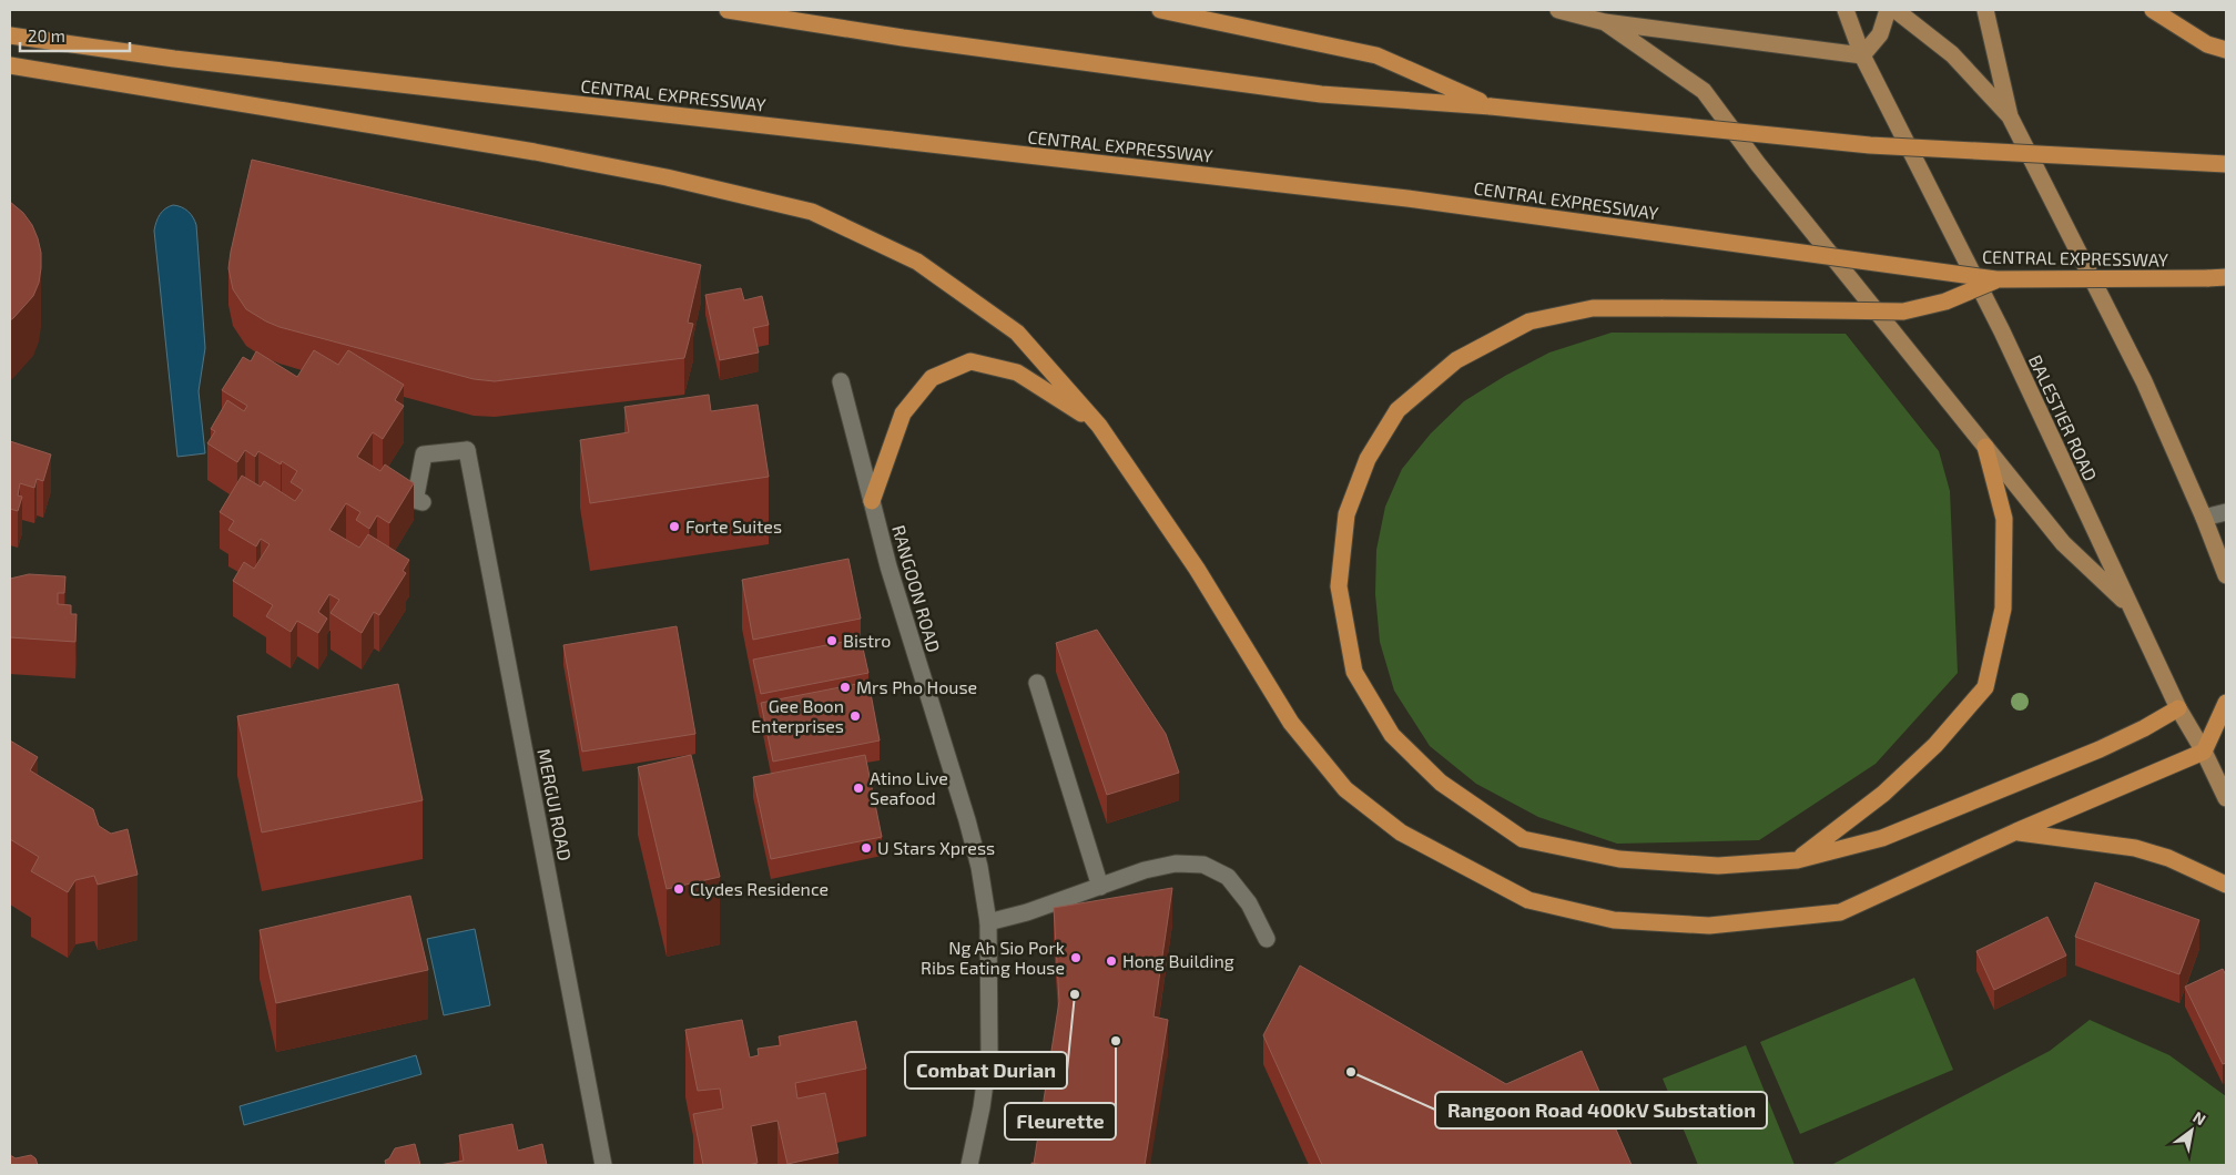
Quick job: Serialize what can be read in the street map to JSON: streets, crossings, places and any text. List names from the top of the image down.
{
  "streets": {
    "highway": ["CENTRAL EXPRESSWAY"],
    "main road": ["BALESTIER ROAD"],
    "street": ["RANGOON ROAD", "MERGUI ROAD"]
  },
  "places": [
    "Forte Suites",
    "Bistro",
    "Mrs Pho House",
    "Gee Boon Enterprises",
    "Atino Live Seafood",
    "U Stars Xpress",
    "Clydes Residence",
    "Ng Ah Sio Pork Ribs Eating House",
    "Hong Building",
    "Combat Durian",
    "Fleurette",
    "Rangoon Road 400kV Substation"
  ],
  "scale_bar": "20 m",
  "north": "top right"
}
